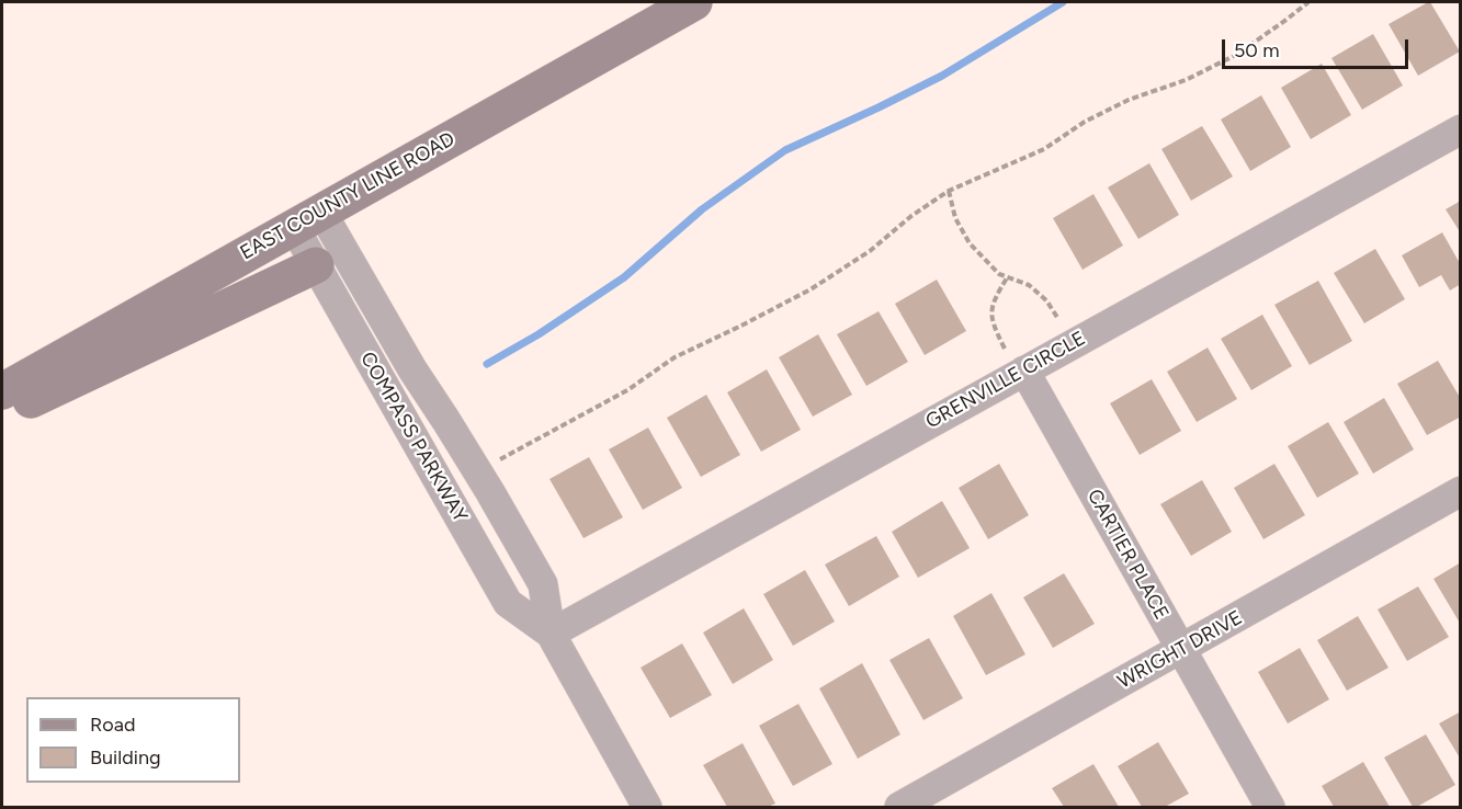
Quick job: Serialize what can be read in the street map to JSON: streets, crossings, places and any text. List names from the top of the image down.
{
  "streets": {
    "main road": ["EAST COUNTY LINE ROAD"],
    "street": [
      "GRENVILLE CIRCLE",
      "COMPASS PARKWAY",
      "CARTIER PLACE",
      "WRIGHT DRIVE"
    ]
  },
  "crossings": [
    ["EAST COUNTY LINE ROAD", "COMPASS PARKWAY"],
    ["GRENVILLE CIRCLE", "COMPASS PARKWAY"],
    ["GRENVILLE CIRCLE", "CARTIER PLACE"],
    ["CARTIER PLACE", "WRIGHT DRIVE"]
  ],
  "legend": ["Road", "Building"],
  "scale_bar": "50 m"
}
